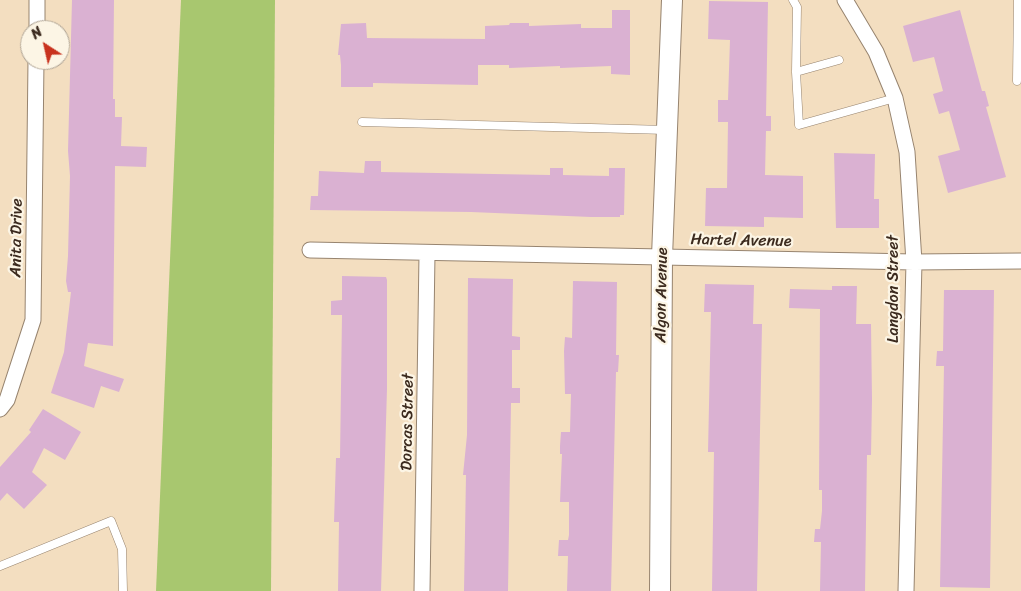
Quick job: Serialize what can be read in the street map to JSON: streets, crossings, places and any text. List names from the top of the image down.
{
  "streets": {
    "street": [
      "Anita Drive",
      "Hartel Avenue",
      "Langdon Street",
      "Algon Avenue",
      "Dorcas Street"
    ]
  },
  "crossings": [
    ["Hartel Avenue", "Langdon Street"],
    ["Hartel Avenue", "Algon Avenue"],
    ["Hartel Avenue", "Dorcas Street"]
  ],
  "north": "top left"
}
